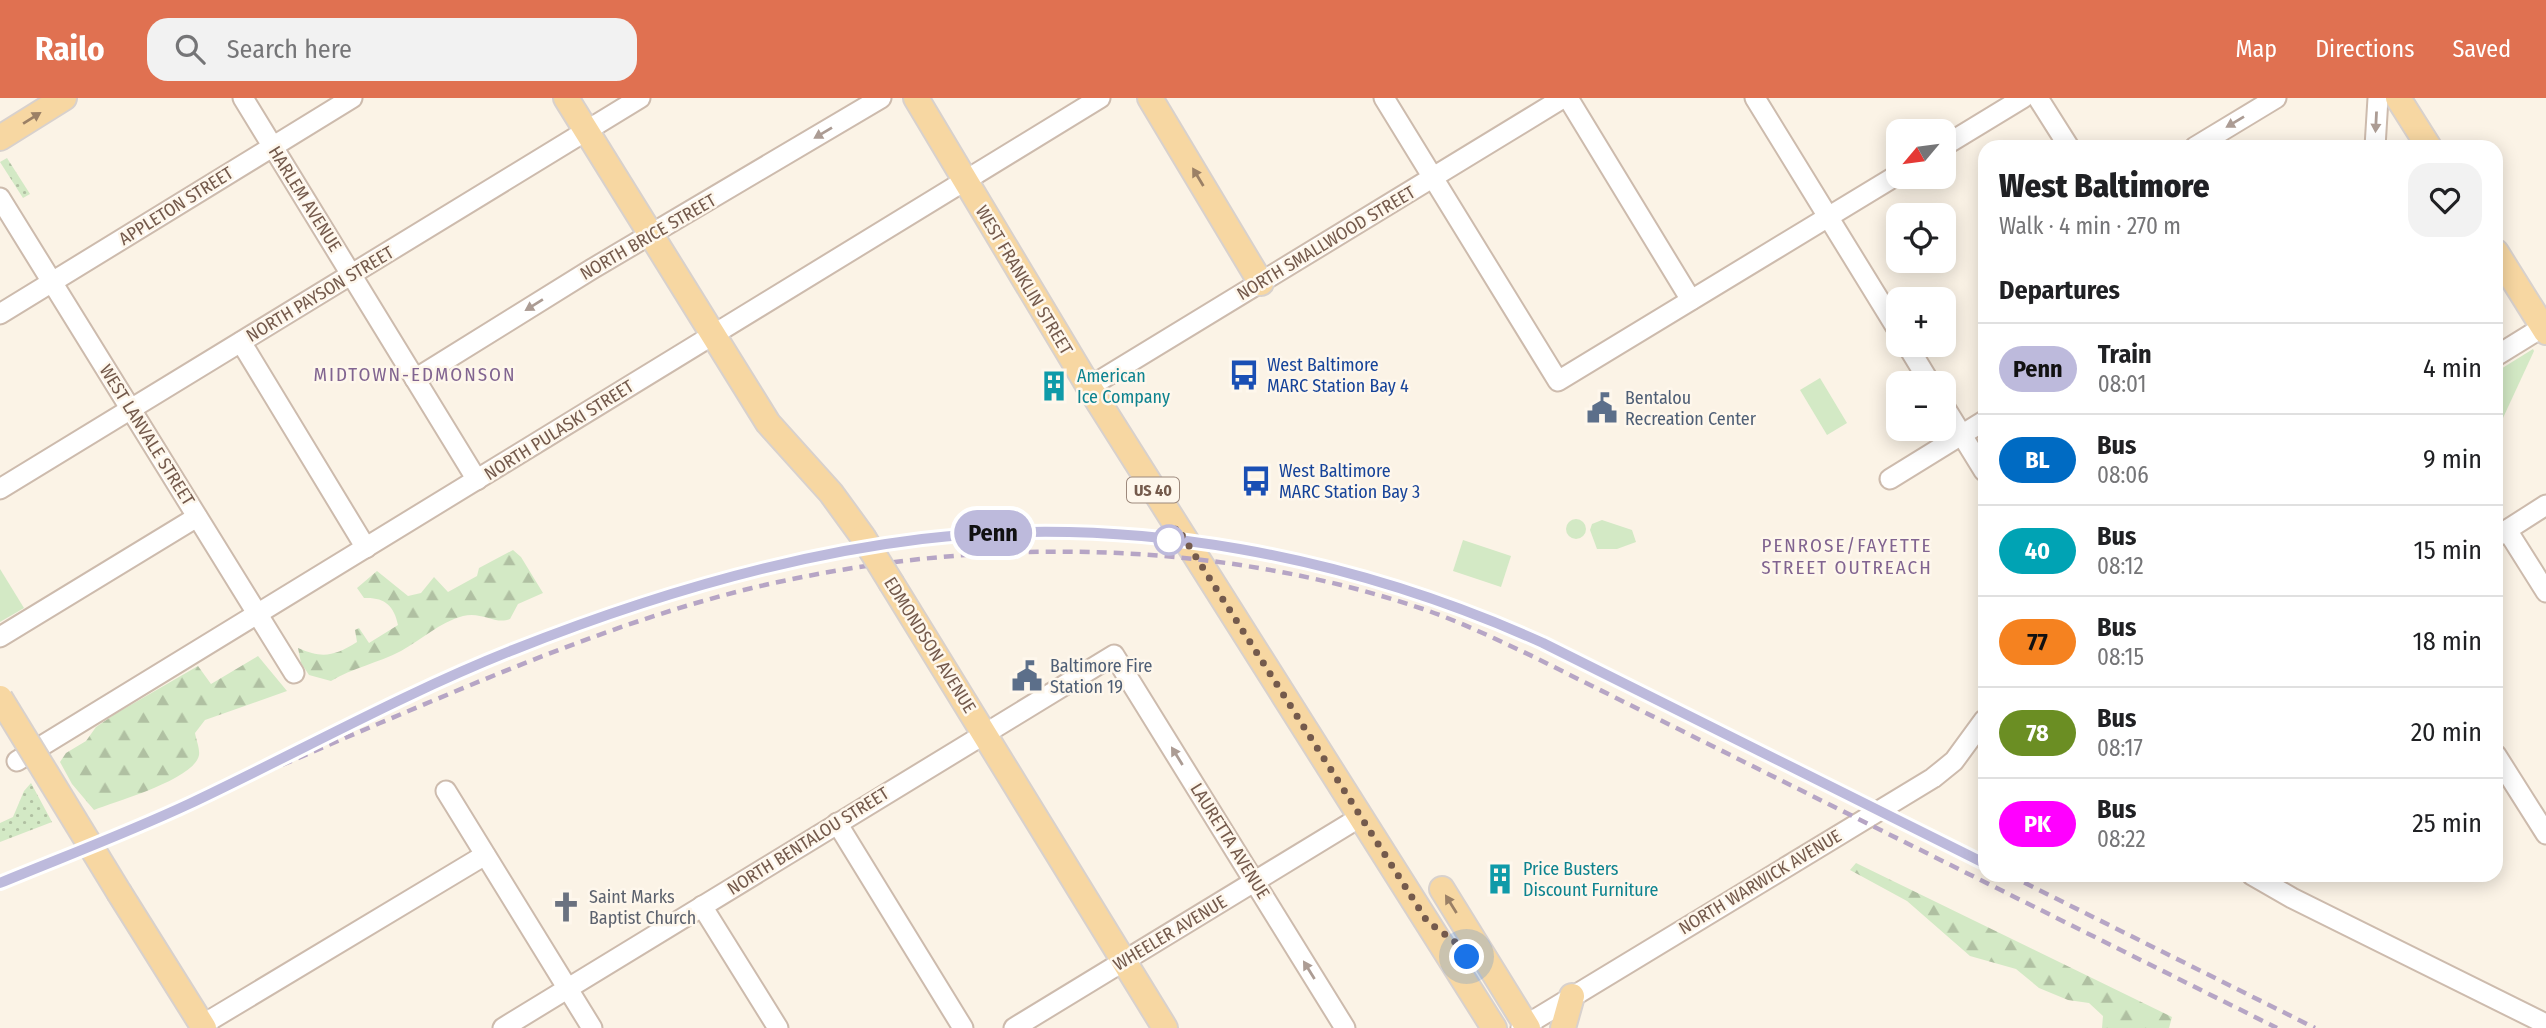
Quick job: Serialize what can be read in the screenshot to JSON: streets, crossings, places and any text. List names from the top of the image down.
{
  "streets": {
    "main road": ["WEST FRANKLIN STREET", "US 40", "EDMONDSON AVENUE"],
    "street": [
      "HARLEM AVENUE",
      "APPLETON STREET",
      "NORTH BRICE STREET",
      "NORTH SMALLWOOD STREET",
      "NORTH PAYSON STREET",
      "NORTH PULASKI STREET",
      "WEST LANVALE STREET",
      "NORTH BENTALOU STREET",
      "LAURETTA AVENUE",
      "NORTH WARWICK AVENUE",
      "WHEELER AVENUE"
    ]
  },
  "crossings": [
    ["HARLEM AVENUE", "APPLETON STREET"],
    ["HARLEM AVENUE", "NORTH BRICE STREET"],
    ["HARLEM AVENUE", "NORTH PAYSON STREET"],
    ["HARLEM AVENUE", "NORTH PULASKI STREET"],
    ["APPLETON STREET", "WEST LANVALE STREET"],
    ["NORTH BRICE STREET", "EDMONDSON AVENUE"],
    ["NORTH SMALLWOOD STREET", "WEST FRANKLIN STREET"],
    ["WEST FRANKLIN STREET", "NORTH PULASKI STREET"],
    ["WEST FRANKLIN STREET", "WHEELER AVENUE"],
    ["NORTH PAYSON STREET", "WEST LANVALE STREET"],
    ["NORTH PAYSON STREET", "EDMONDSON AVENUE"],
    ["NORTH PULASKI STREET", "WEST LANVALE STREET"],
    ["NORTH PULASKI STREET", "EDMONDSON AVENUE"],
    ["EDMONDSON AVENUE", "NORTH BENTALOU STREET"],
    ["EDMONDSON AVENUE", "WHEELER AVENUE"],
    ["NORTH BENTALOU STREET", "LAURETTA AVENUE"],
    ["LAURETTA AVENUE", "WHEELER AVENUE"]
  ],
  "one_way": ["NORTH BRICE STREET", "LAURETTA AVENUE"],
  "districts": ["MIDTOWN-EDMONSON", "PENROSE/FAYETTE STREET OUTREACH"],
  "places": {
    "bus stop": ["West Baltimore MARC Station Bay 4", "West Baltimore MARC Station Bay 3"],
    "building": ["American Ice Company", "Price Busters Discount Furniture"],
    "public building": ["Bentalou Recreation Center", "Baltimore Fire Station 19"],
    "church": ["Saint Marks Baptist Church"]
  },
  "north": "bottom left",
  "page": {
    "header": "Railo",
    "search": "Search here",
    "nav": ["Map", "Directions", "Saved"],
    "on_map": "Penn",
    "map_buttons": ["+", "−"],
    "heading": [
      ["West Baltimore", "Walk · 4 min · 270 m"],
      "Departures"
    ],
    "list": [
      {
        "mark": "Penn",
        "name": "Train",
        "note": "08:01",
        "value": "4 min"
      },
      {
        "mark": "BL",
        "name": "Bus",
        "note": "08:06",
        "value": "9 min"
      },
      {
        "mark": "40",
        "name": "Bus",
        "note": "08:12",
        "value": "15 min"
      },
      {
        "mark": "77",
        "name": "Bus",
        "note": "08:15",
        "value": "18 min"
      },
      {
        "mark": "78",
        "name": "Bus",
        "note": "08:17",
        "value": "20 min"
      },
      {
        "mark": "PK",
        "name": "Bus",
        "note": "08:22",
        "value": "25 min"
      }
    ]
  }
}
